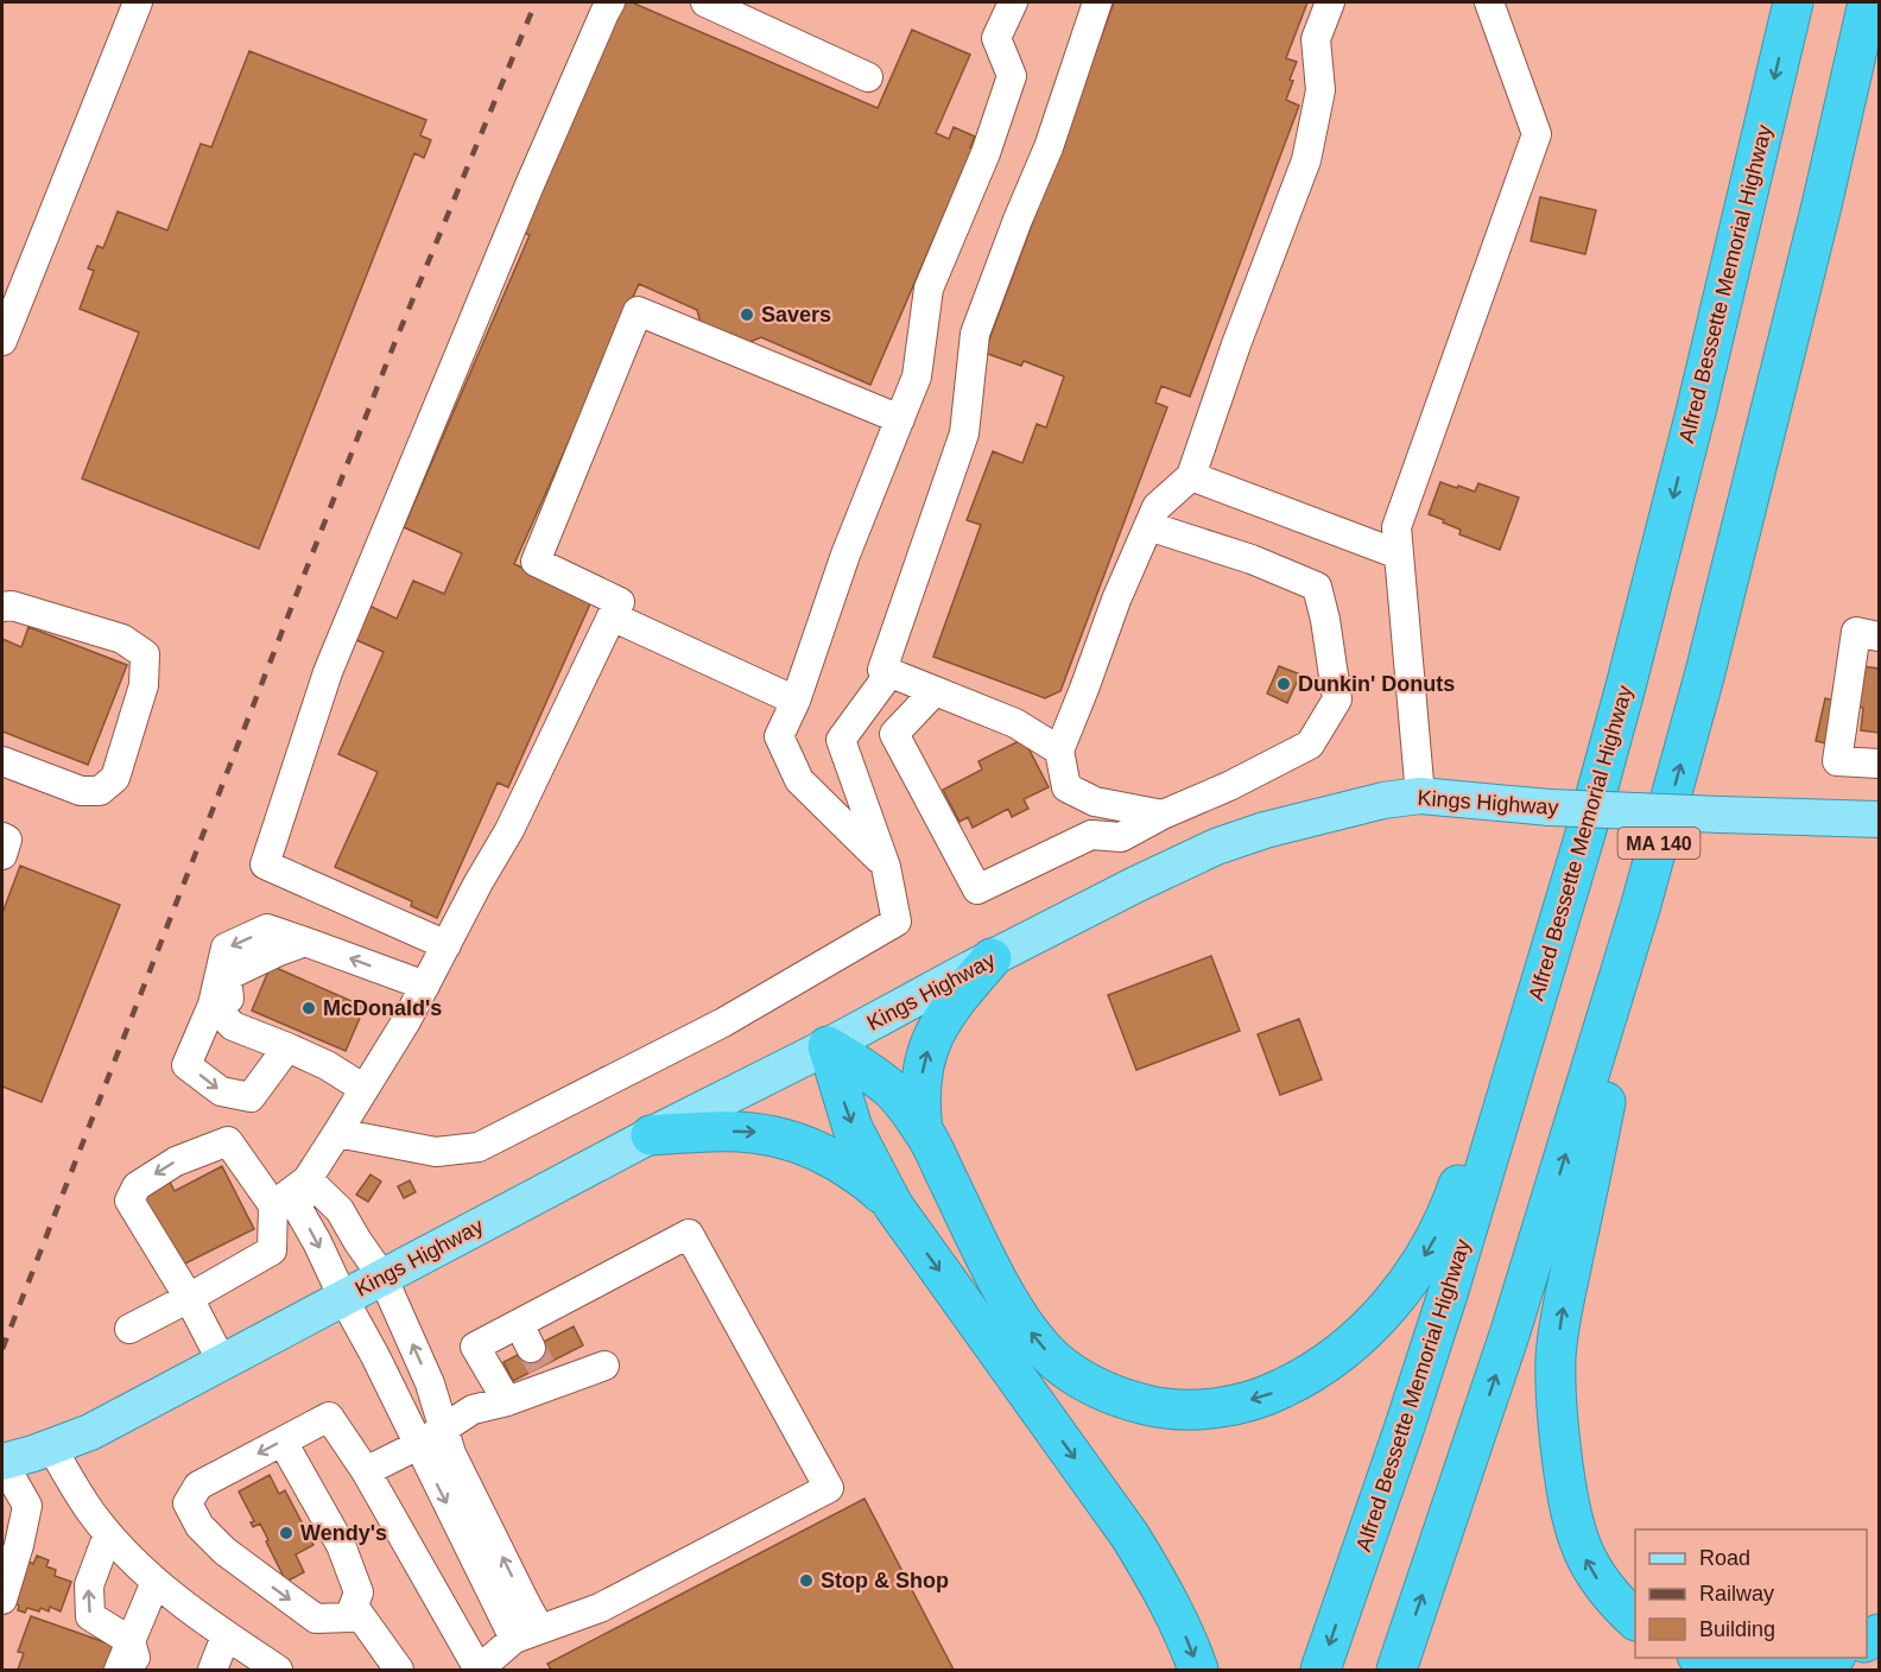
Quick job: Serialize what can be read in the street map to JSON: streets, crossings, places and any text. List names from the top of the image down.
{
  "streets": {
    "highway": ["Alfred Bessette Memorial Highway", "MA 140"],
    "main road": ["Kings Highway"]
  },
  "places": [
    "Savers",
    "Dunkin' Donuts",
    "McDonald's",
    "Wendy's",
    "Stop & Shop"
  ],
  "legend": ["Road", "Railway", "Building"]
}
